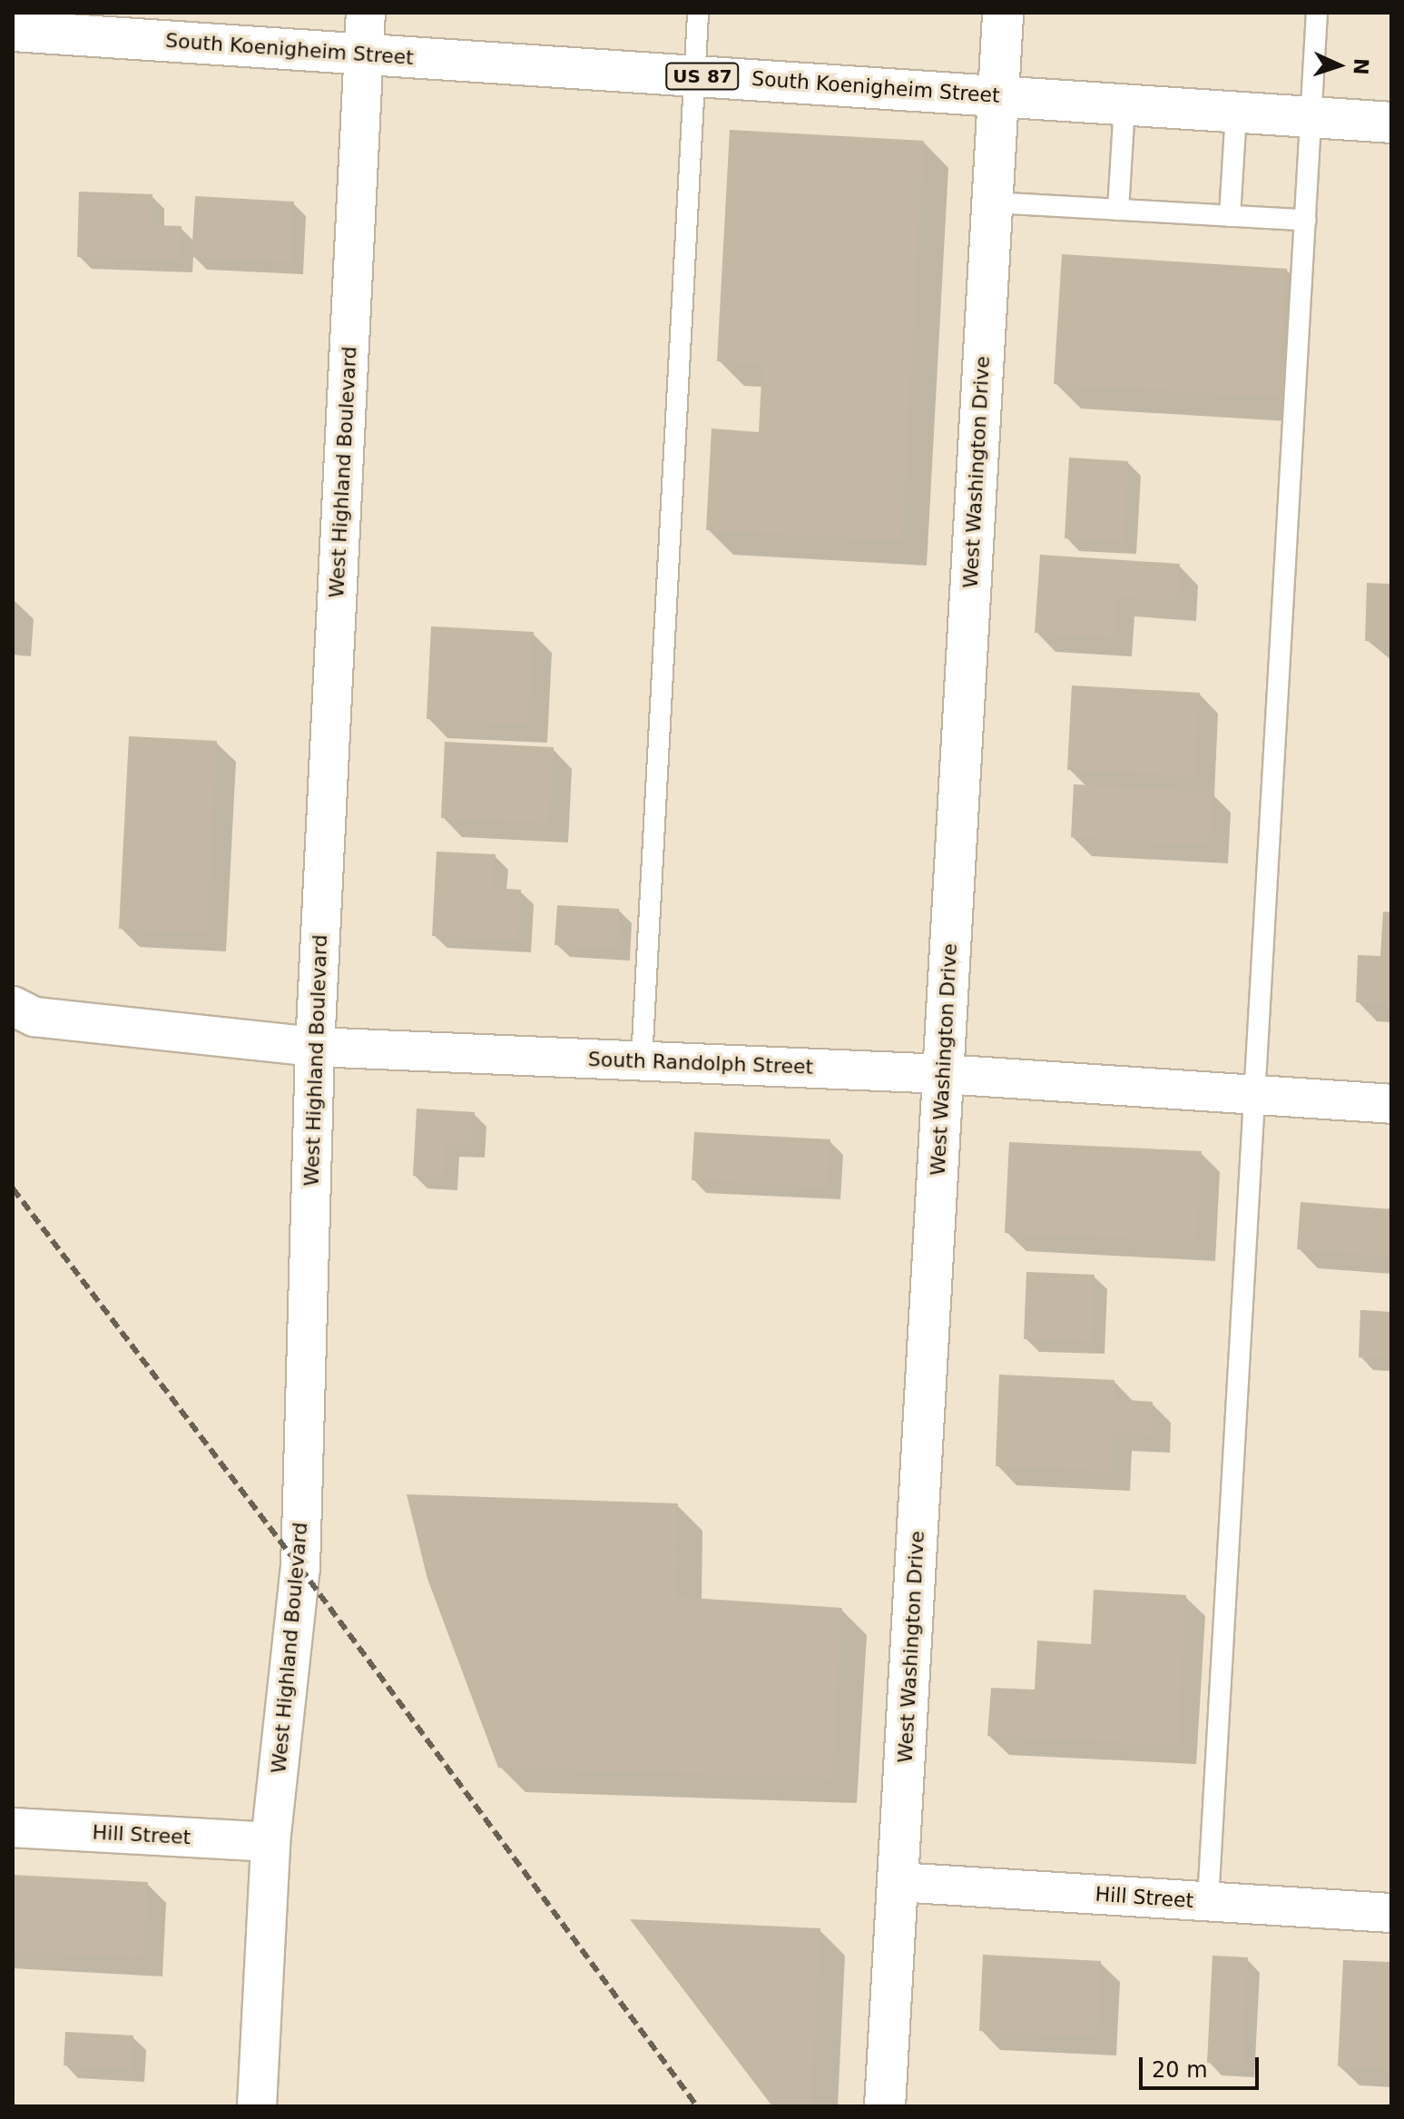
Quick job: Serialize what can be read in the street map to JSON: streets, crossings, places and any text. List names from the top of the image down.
{
  "streets": {
    "street": [
      "South Koenigheim Street",
      "US 87",
      "West Highland Boulevard",
      "West Washington Drive",
      "South Randolph Street",
      "Hill Street"
    ]
  },
  "crossings": [
    ["South Koenigheim Street", "West Highland Boulevard"],
    ["South Koenigheim Street", "West Washington Drive"],
    ["West Highland Boulevard", "South Randolph Street"],
    ["West Highland Boulevard", "Hill Street"],
    ["West Washington Drive", "South Randolph Street"],
    ["West Washington Drive", "Hill Street"]
  ],
  "scale_bar": "20 m",
  "north": "right"
}
